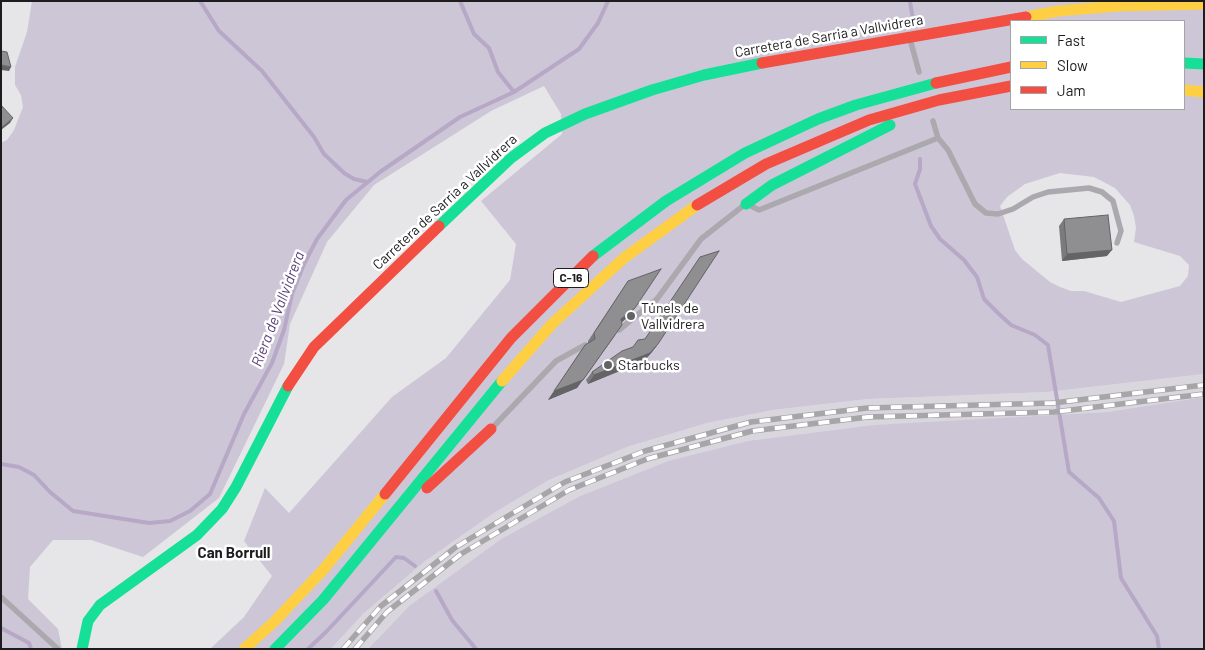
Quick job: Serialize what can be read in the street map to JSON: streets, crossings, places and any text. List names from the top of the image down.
{
  "streets": {
    "main road": ["Carretera de Sarria a Vallvidrera", "C-16"]
  },
  "districts": ["Can Borrull"],
  "water": ["Riera de Vallvidrera"],
  "places": ["Túnels de Vallvidrera", "Starbucks"],
  "legend": ["Fast", "Slow", "Jam"]
}
